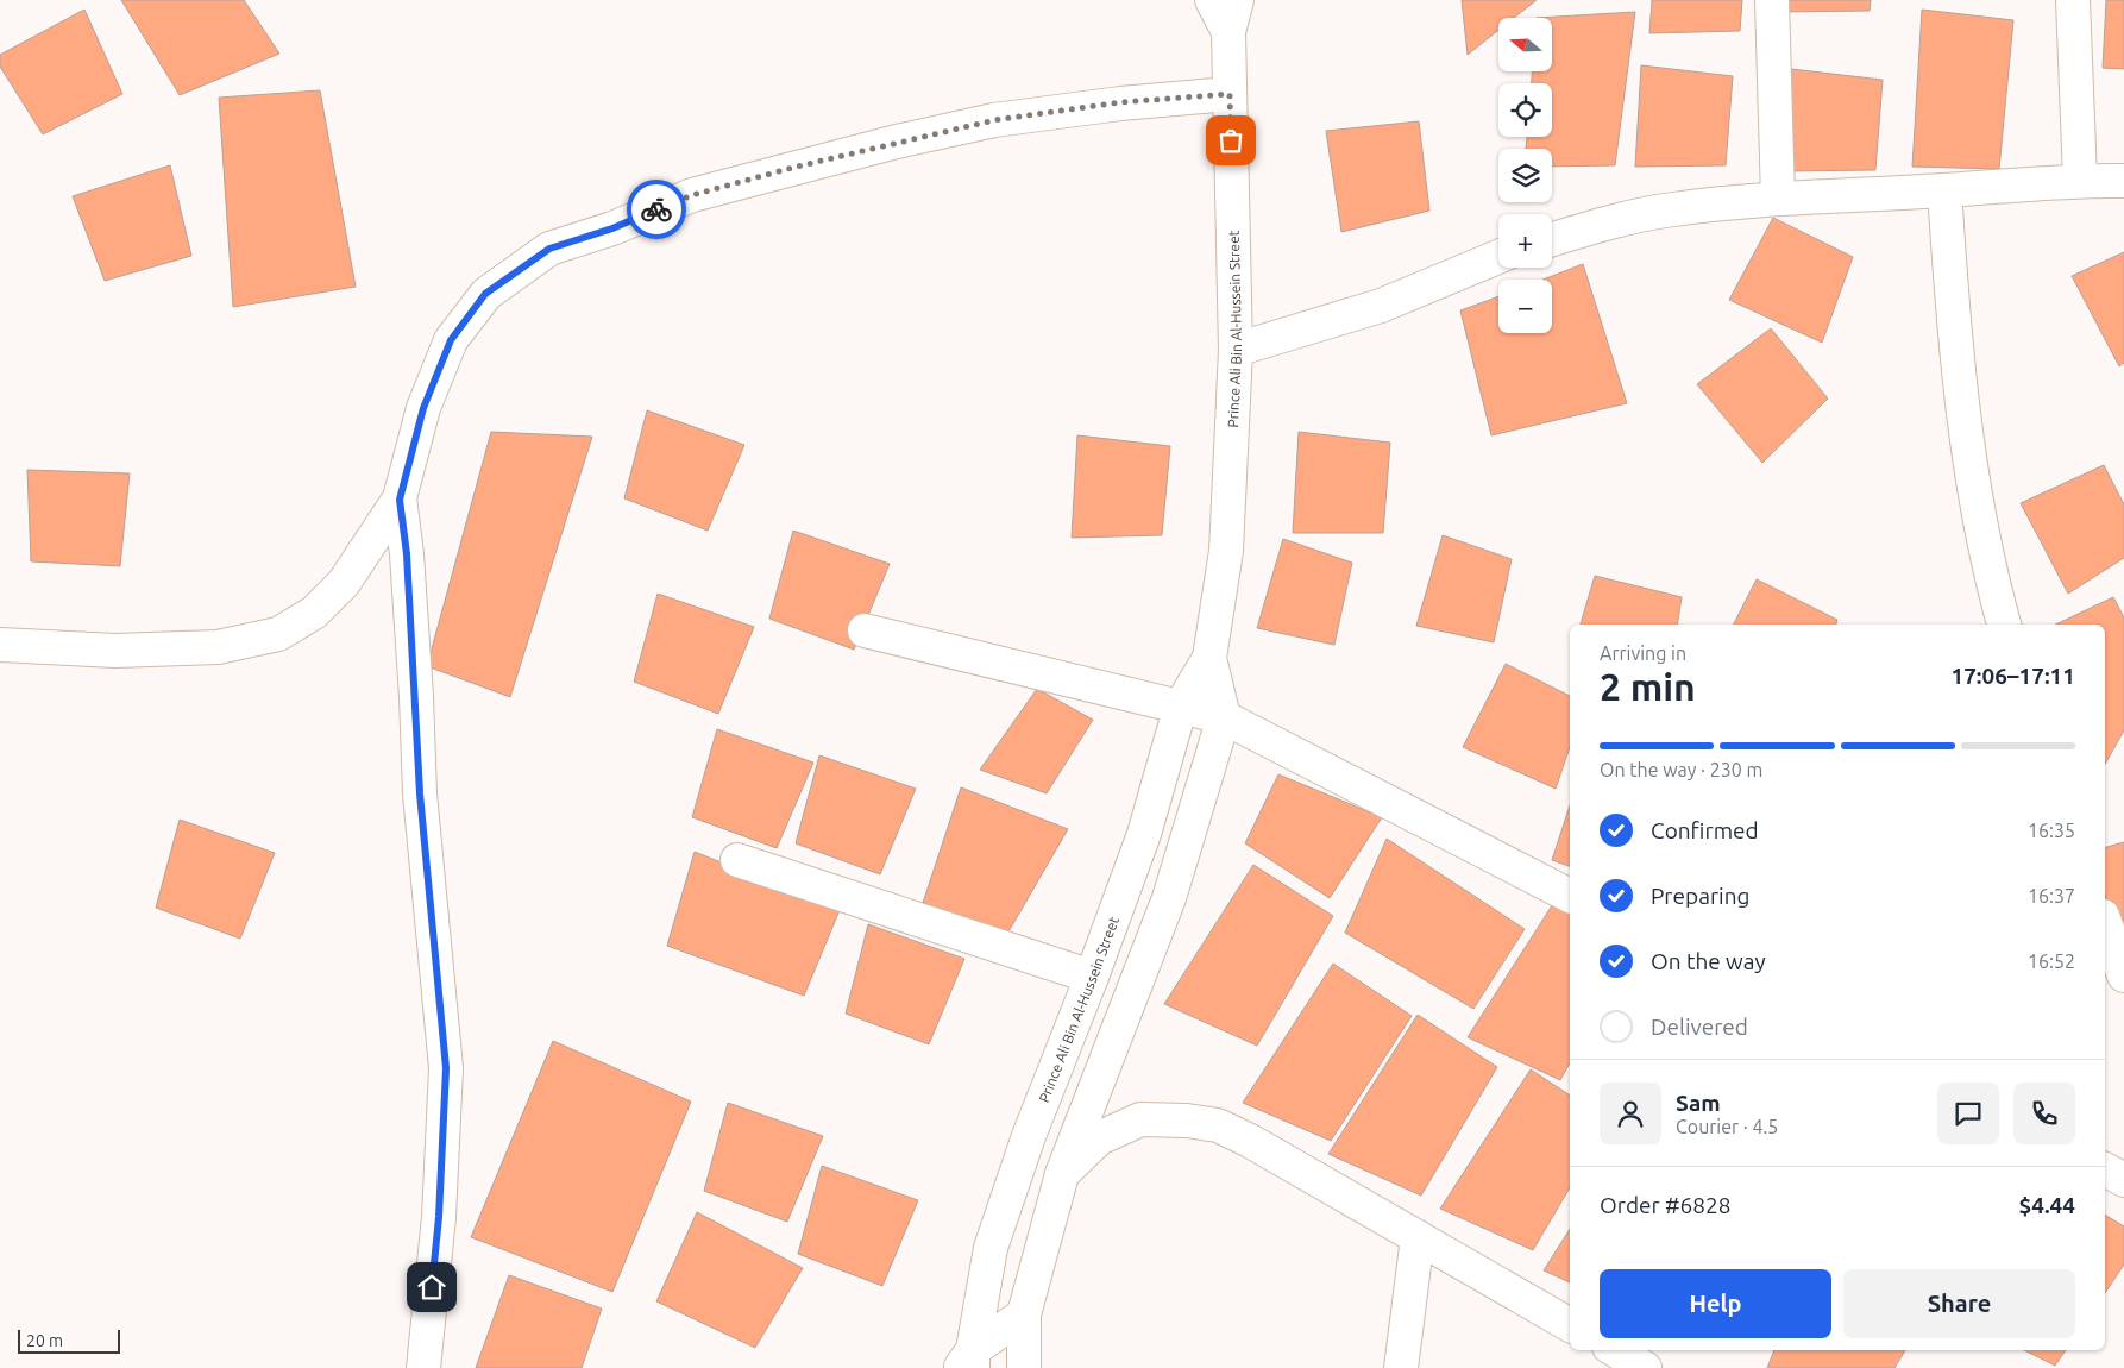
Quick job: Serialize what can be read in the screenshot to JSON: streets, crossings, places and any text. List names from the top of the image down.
{
  "streets": {
    "street": ["Prince Ali Bin Al-Hussein Street"]
  },
  "scale_bar": "20 m",
  "north": "left",
  "page": {
    "map_buttons": ["+", "−"],
    "heading": ["2 min", "Arriving in", "17:06–17:11"],
    "panel": [
      "Sam",
      "Courier · 4.5",
      "Order #6828",
      "$4.44"
    ],
    "bar": "On the way · 230 m",
    "list": [
      ["Confirmed", "16:35"],
      ["Preparing", "16:37"],
      ["On the way", "16:52"],
      "Delivered"
    ],
    "buttons": ["Help", "Share"],
    "scale": "20 m"
  }
}
